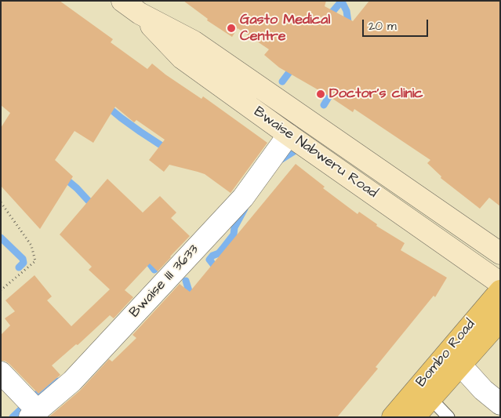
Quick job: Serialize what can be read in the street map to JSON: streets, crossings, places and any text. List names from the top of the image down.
{
  "streets": {
    "main road": ["Bwaise Nabweru Road", "Bombo Road"],
    "street": ["Bwaise III 3633"]
  },
  "crossings": [
    ["Bwaise Nabweru Road", "Bwaise III 3633"]
  ],
  "places": ["Gasto Medical Centre", "Doctor's clinic"],
  "scale_bar": "20 m"
}
